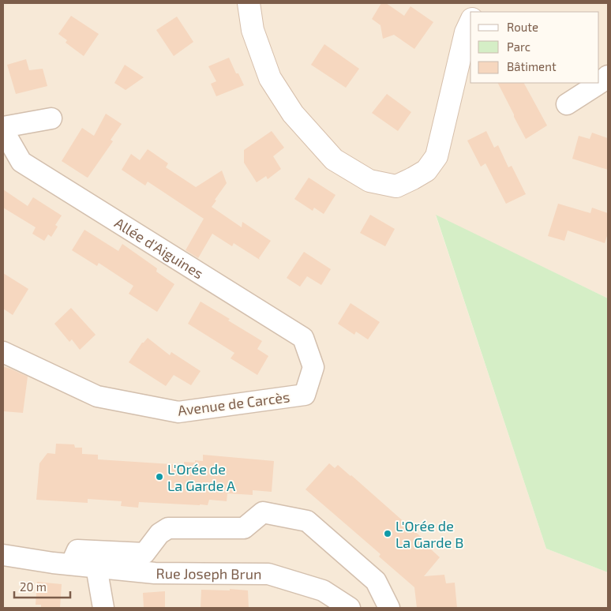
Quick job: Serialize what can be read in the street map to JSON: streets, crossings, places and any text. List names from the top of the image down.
{
  "streets": {
    "street": ["Allée d'Aiguines", "Avenue de Carcès", "Rue Joseph Brun"]
  },
  "crossings": [
    ["Allée d'Aiguines", "Avenue de Carcès"]
  ],
  "places": ["L'Orée de La Garde A", "L'Orée de La Garde B"],
  "legend": ["Route", "Parc", "Bâtiment"],
  "scale_bar": "20 m"
}
